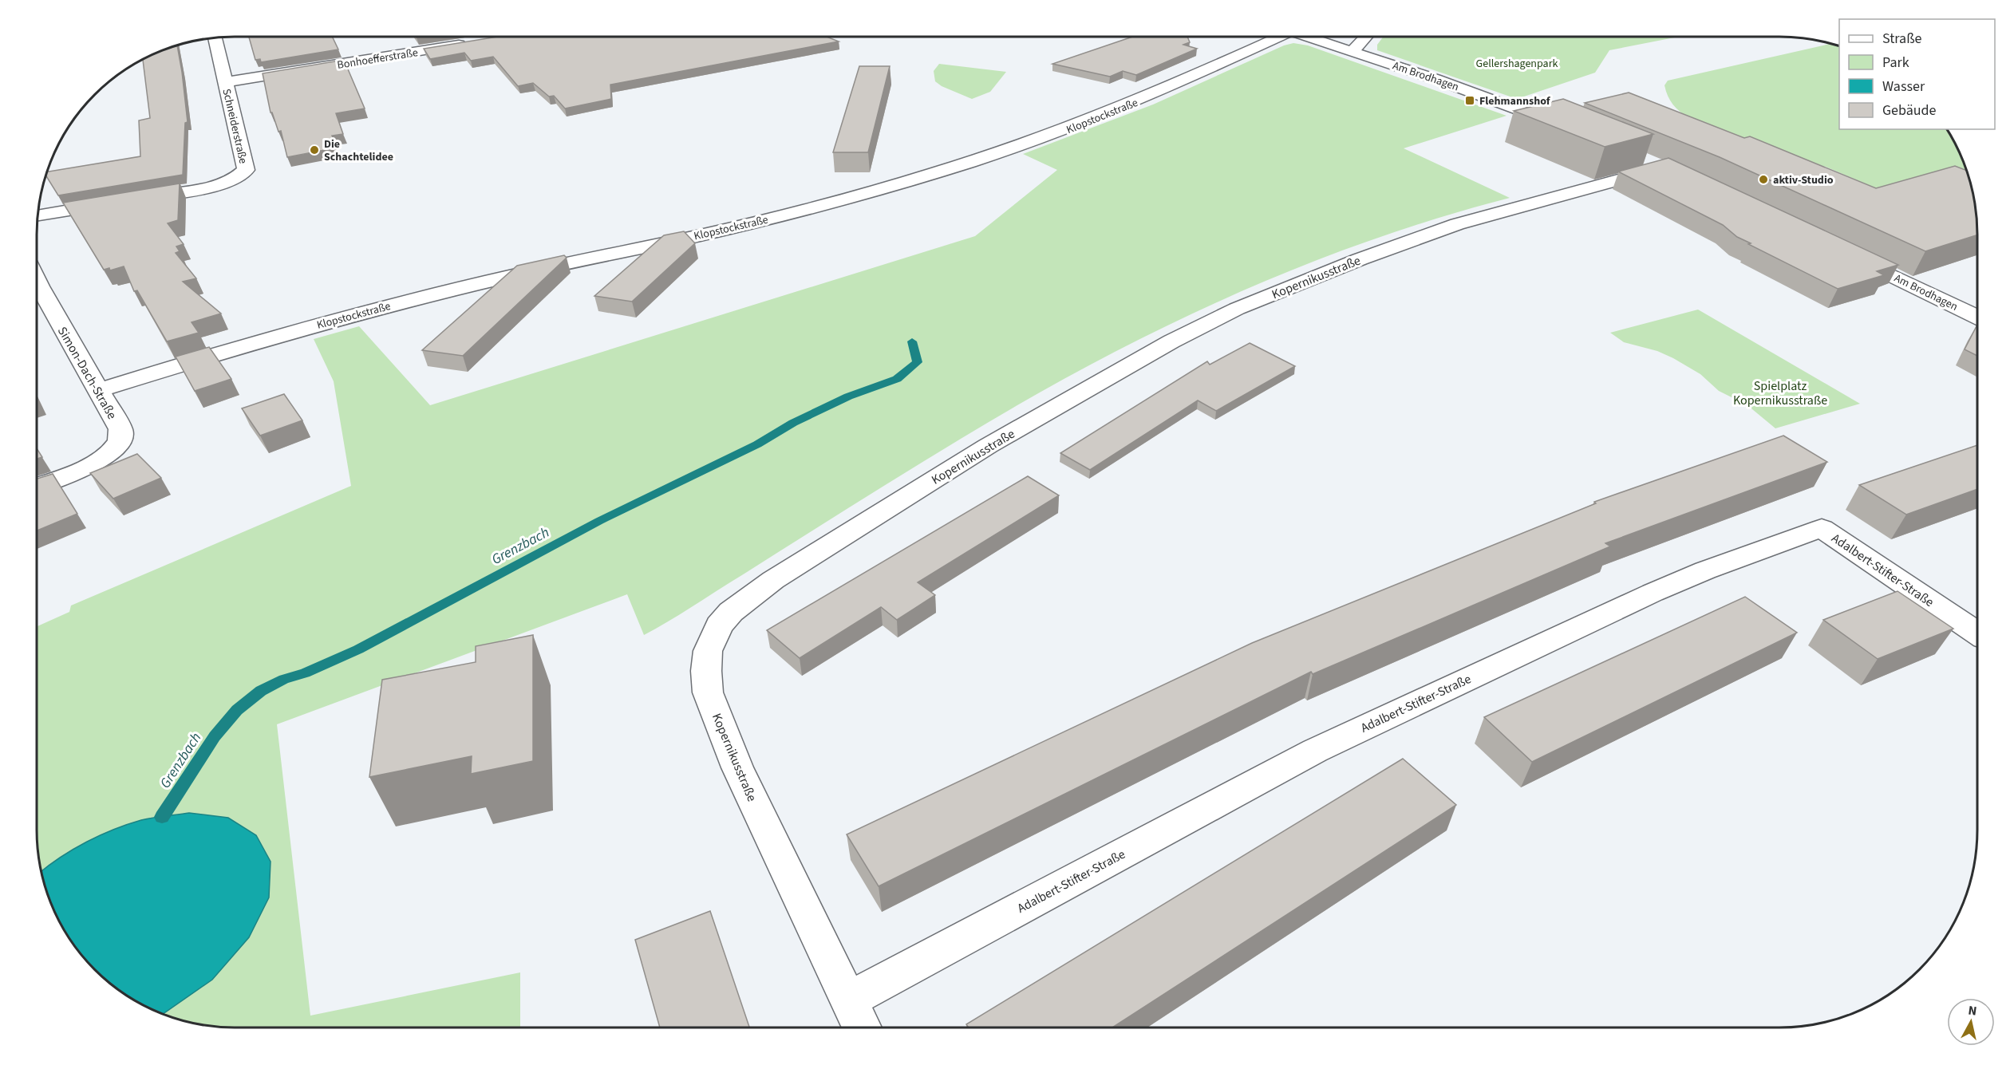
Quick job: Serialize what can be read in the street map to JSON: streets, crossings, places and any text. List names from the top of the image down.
{
  "streets": {
    "street": [
      "Bonhoefferstraße",
      "Am Brodhagen",
      "Klopstockstraße",
      "Schneiderstraße",
      "Kopernikusstraße",
      "Simon-Dach-Straße",
      "Adalbert-Stifter-Straße"
    ]
  },
  "crossings": [
    ["Bonhoefferstraße", "Schneiderstraße"],
    ["Klopstockstraße", "Simon-Dach-Straße"],
    ["Kopernikusstraße", "Adalbert-Stifter-Straße"]
  ],
  "water": ["Grenzbach"],
  "parks": ["Gellershagenpark", "Spielplatz Kopernikusstraße"],
  "places": {
    "transit": ["Flehmannshof"],
    "other": ["Die Schachtelidee", "aktiv-Studio"]
  },
  "legend": [
    "Straße",
    "Park",
    "Wasser",
    "Gebäude"
  ],
  "north": "top"
}
